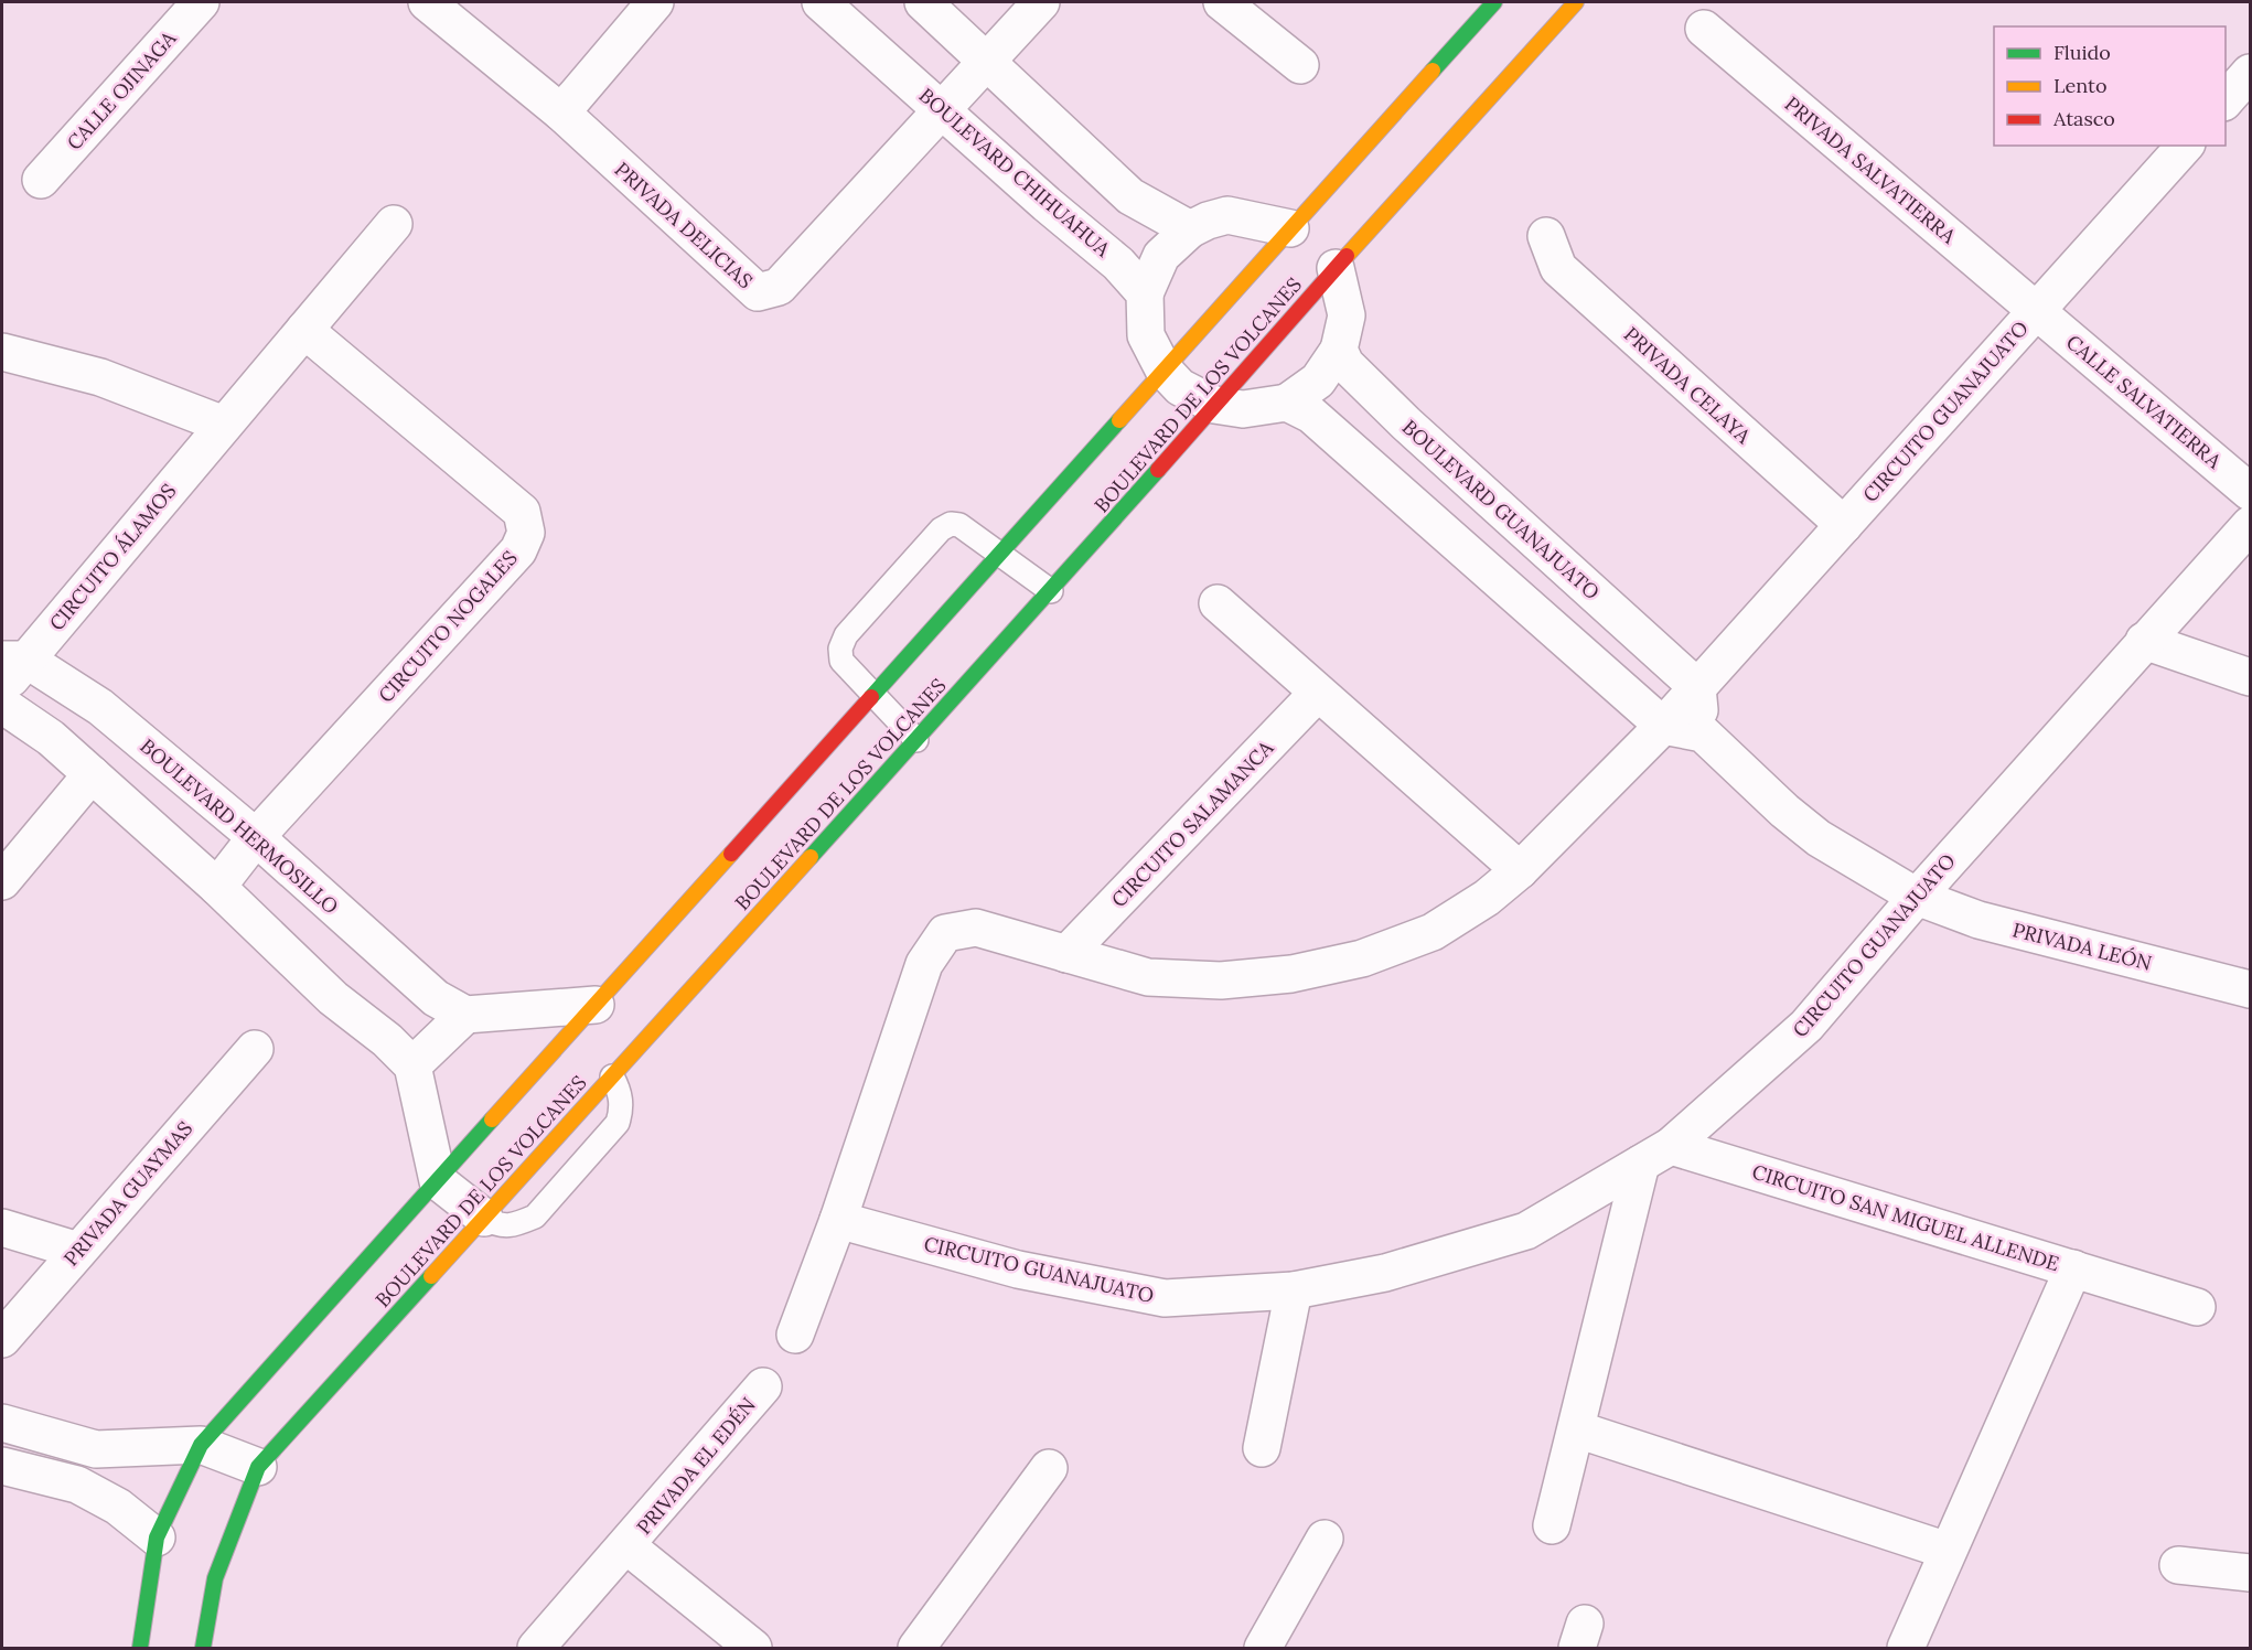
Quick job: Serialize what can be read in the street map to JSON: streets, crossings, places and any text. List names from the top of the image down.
{
  "streets": {
    "street": [
      "CALLE OJINAGA",
      "PRIVADA SALVATIERRA",
      "BOULEVARD CHIHUAHUA",
      "PRIVADA DELICIAS",
      "PRIVADA CELAYA",
      "BOULEVARD DE LOS VOLCANES",
      "CALLE SALVATIERRA",
      "CIRCUITO GUANAJUATO",
      "BOULEVARD GUANAJUATO",
      "CIRCUITO ÁLAMOS",
      "CIRCUITO NOGALES",
      "CIRCUITO SALAMANCA",
      "BOULEVARD HERMOSILLO",
      "PRIVADA LEÓN",
      "PRIVADA GUAYMAS",
      "CIRCUITO SAN MIGUEL ALLENDE",
      "PRIVADA EL EDÉN"
    ]
  },
  "crossings": [
    ["PRIVADA SALVATIERRA", "CALLE SALVATIERRA"],
    ["PRIVADA SALVATIERRA", "CIRCUITO GUANAJUATO"],
    ["BOULEVARD CHIHUAHUA", "PRIVADA DELICIAS"],
    ["PRIVADA CELAYA", "CIRCUITO GUANAJUATO"],
    ["CALLE SALVATIERRA", "CIRCUITO GUANAJUATO"],
    ["CIRCUITO GUANAJUATO", "BOULEVARD GUANAJUATO"],
    ["CIRCUITO GUANAJUATO", "CIRCUITO SALAMANCA"],
    ["CIRCUITO GUANAJUATO", "PRIVADA LEÓN"],
    ["CIRCUITO GUANAJUATO", "CIRCUITO SAN MIGUEL ALLENDE"],
    ["CIRCUITO ÁLAMOS", "CIRCUITO NOGALES"],
    ["CIRCUITO ÁLAMOS", "BOULEVARD HERMOSILLO"],
    ["CIRCUITO NOGALES", "BOULEVARD HERMOSILLO"]
  ],
  "legend": ["Fluido", "Lento", "Atasco"]
}
